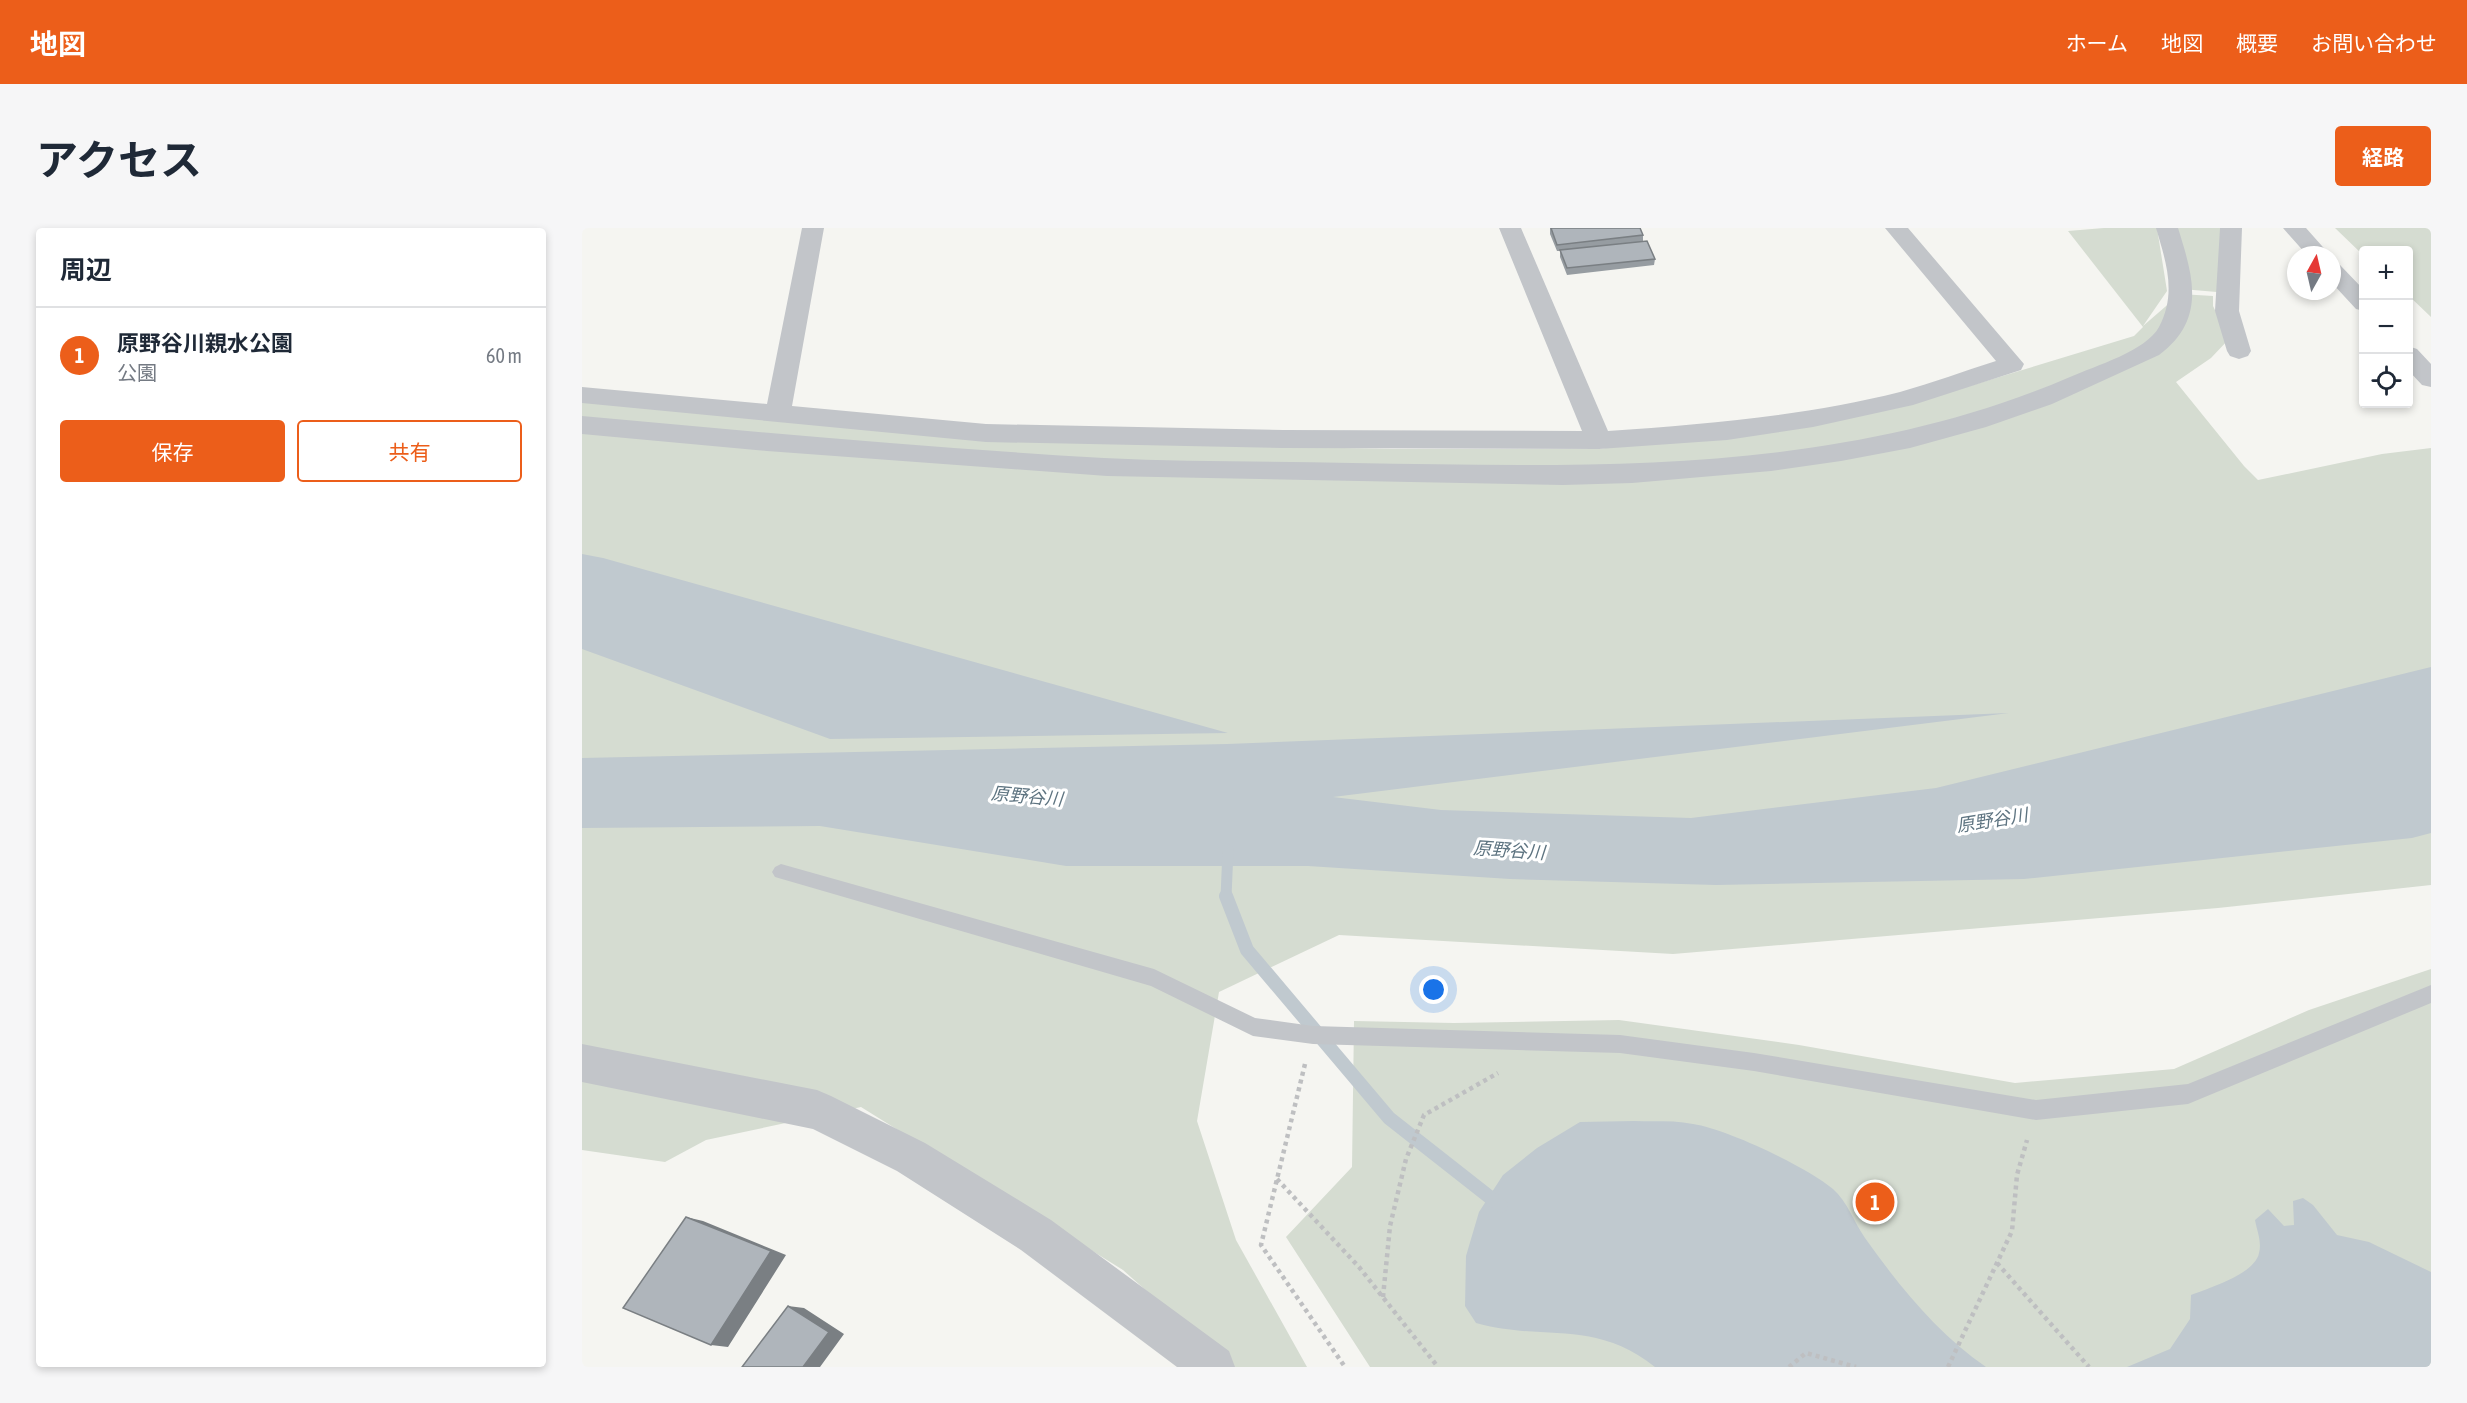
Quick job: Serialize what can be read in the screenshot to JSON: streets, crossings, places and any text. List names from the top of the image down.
{
  "water": ["原野谷川"],
  "north": "top",
  "page": {
    "header": "地図",
    "nav": [
      "ホーム",
      "地図",
      "概要",
      "お問い合わせ"
    ],
    "title": "アクセス",
    "buttons": [
      "経路",
      ["保存", "共有"]
    ],
    "heading": "周辺",
    "map_buttons": ["+", "−"],
    "list": [
      {
        "mark": "1",
        "name": "原野谷川親水公園",
        "note": "公園",
        "value": "60 m"
      }
    ],
    "pins": "1"
  }
}
